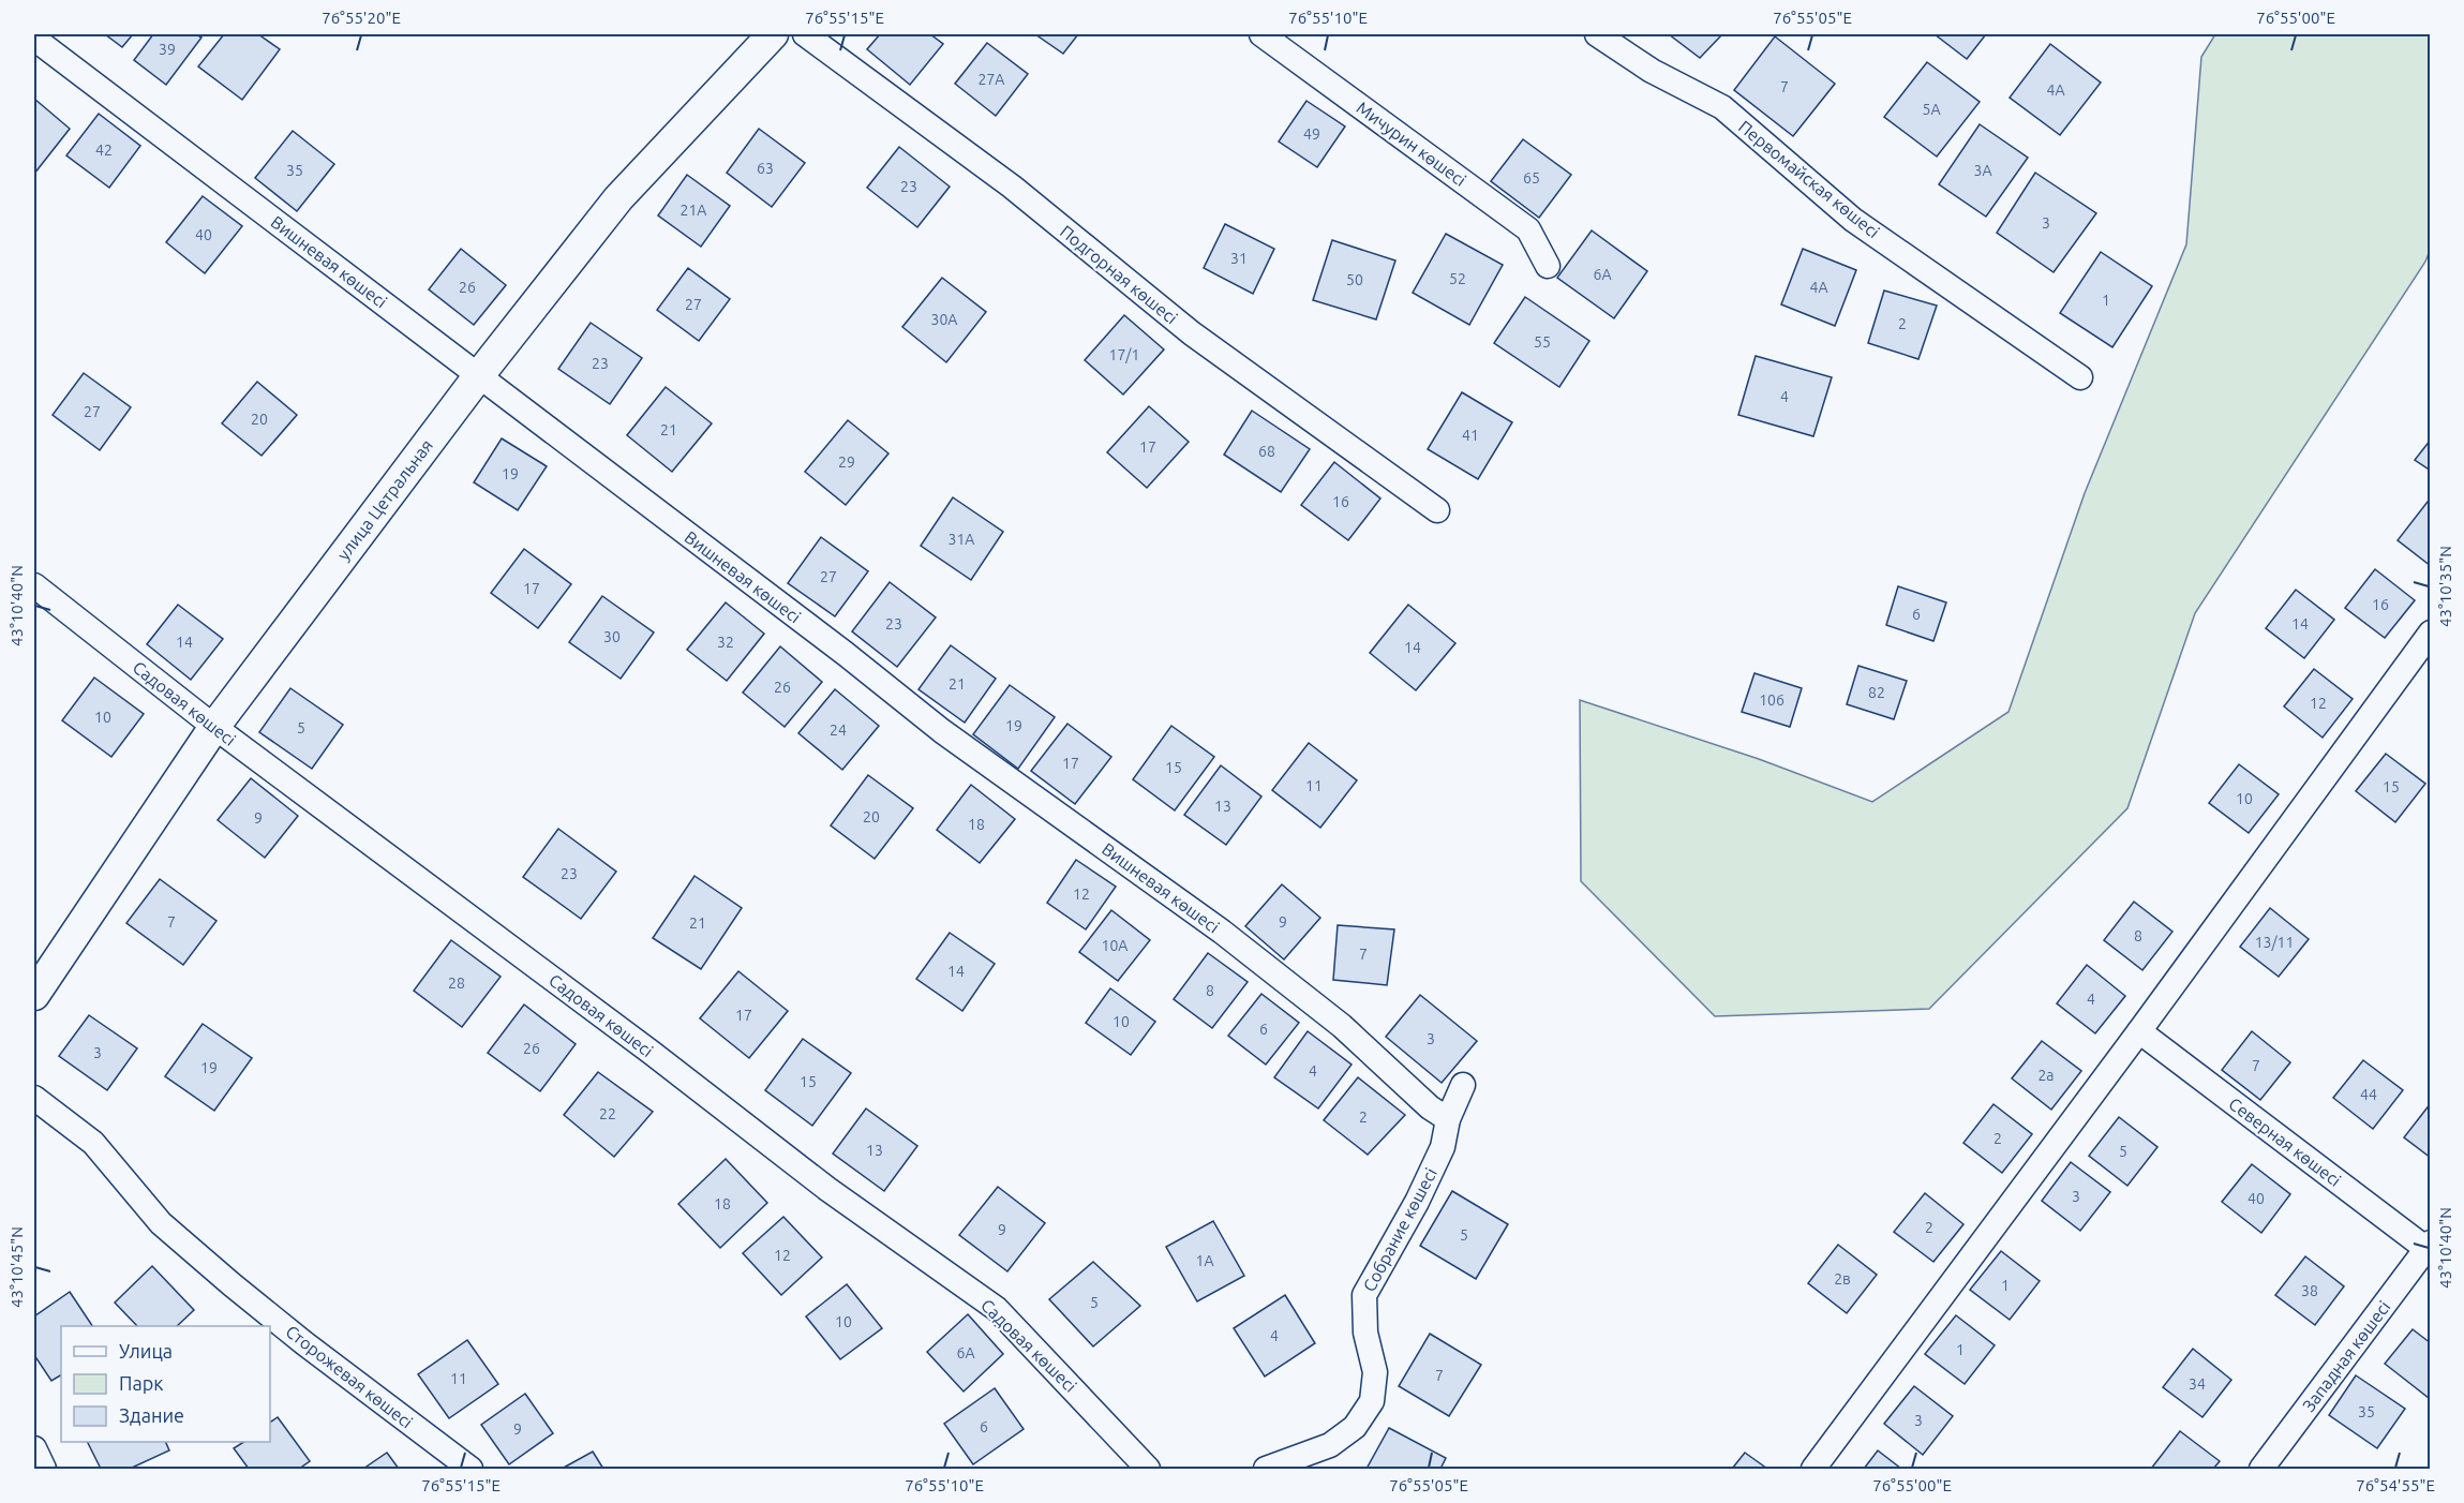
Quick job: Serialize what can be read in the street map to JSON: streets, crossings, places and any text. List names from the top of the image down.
{
  "streets": {
    "street": [
      "Мичурин көшесі",
      "Первомайская көшесі",
      "Вишневая көшесі",
      "Подгорная көшесі",
      "улица Цетральная",
      "Садовая көшесі",
      "Северная көшесі",
      "Собрание көшесі",
      "Западная көшесі",
      "Сторожевая көшесі"
    ]
  },
  "crossings": [
    ["Вишневая көшесі", "улица Цетральная"],
    ["Вишневая көшесі", "Собрание көшесі"],
    ["улица Цетральная", "Садовая көшесі"],
    ["Северная көшесі", "Западная көшесі"]
  ],
  "house_numbers": [
    "39",
    "27А",
    "7",
    "4А",
    "5А",
    "49",
    "42",
    "63",
    "35",
    "3А",
    "65",
    "23",
    "21А",
    "3",
    "40",
    "31",
    "6А",
    "52",
    "50",
    "26",
    "4А",
    "1",
    "27",
    "30А",
    "2",
    "55",
    "17/1",
    "23",
    "4",
    "27",
    "20",
    "21",
    "41",
    "17",
    "68",
    "29",
    "19",
    "16",
    "31А",
    "27",
    "17",
    "16",
    "6",
    "23",
    "14",
    "30",
    "14",
    "32",
    "14",
    "21",
    "26",
    "82",
    "106",
    "12",
    "10",
    "19",
    "5",
    "24",
    "17",
    "15",
    "11",
    "15",
    "10",
    "13",
    "20",
    "9",
    "18",
    "23",
    "12",
    "7",
    "9",
    "21",
    "8",
    "13/11",
    "10А",
    "7",
    "14",
    "28",
    "8",
    "4",
    "17",
    "10",
    "6",
    "3",
    "26",
    "3",
    "7",
    "19",
    "4",
    "2а",
    "15",
    "44",
    "22",
    "2",
    "2",
    "13",
    "5",
    "3",
    "40",
    "18",
    "2",
    "9",
    "5",
    "12",
    "1А",
    "2в",
    "1",
    "38",
    "5",
    "10",
    "4",
    "1",
    "6А",
    "7",
    "11",
    "34",
    "35",
    "3",
    "6",
    "9"
  ],
  "legend": ["Улица", "Парк", "Здание"],
  "coordinates": [
    "76°55'20\"E",
    "76°55'15\"E",
    "76°55'10\"E",
    "76°55'05\"E",
    "76°55'00\"E",
    "43°10'35\"N",
    "43°10'40\"N",
    "43°10'45\"N",
    "76°54'55\"E"
  ]
}
